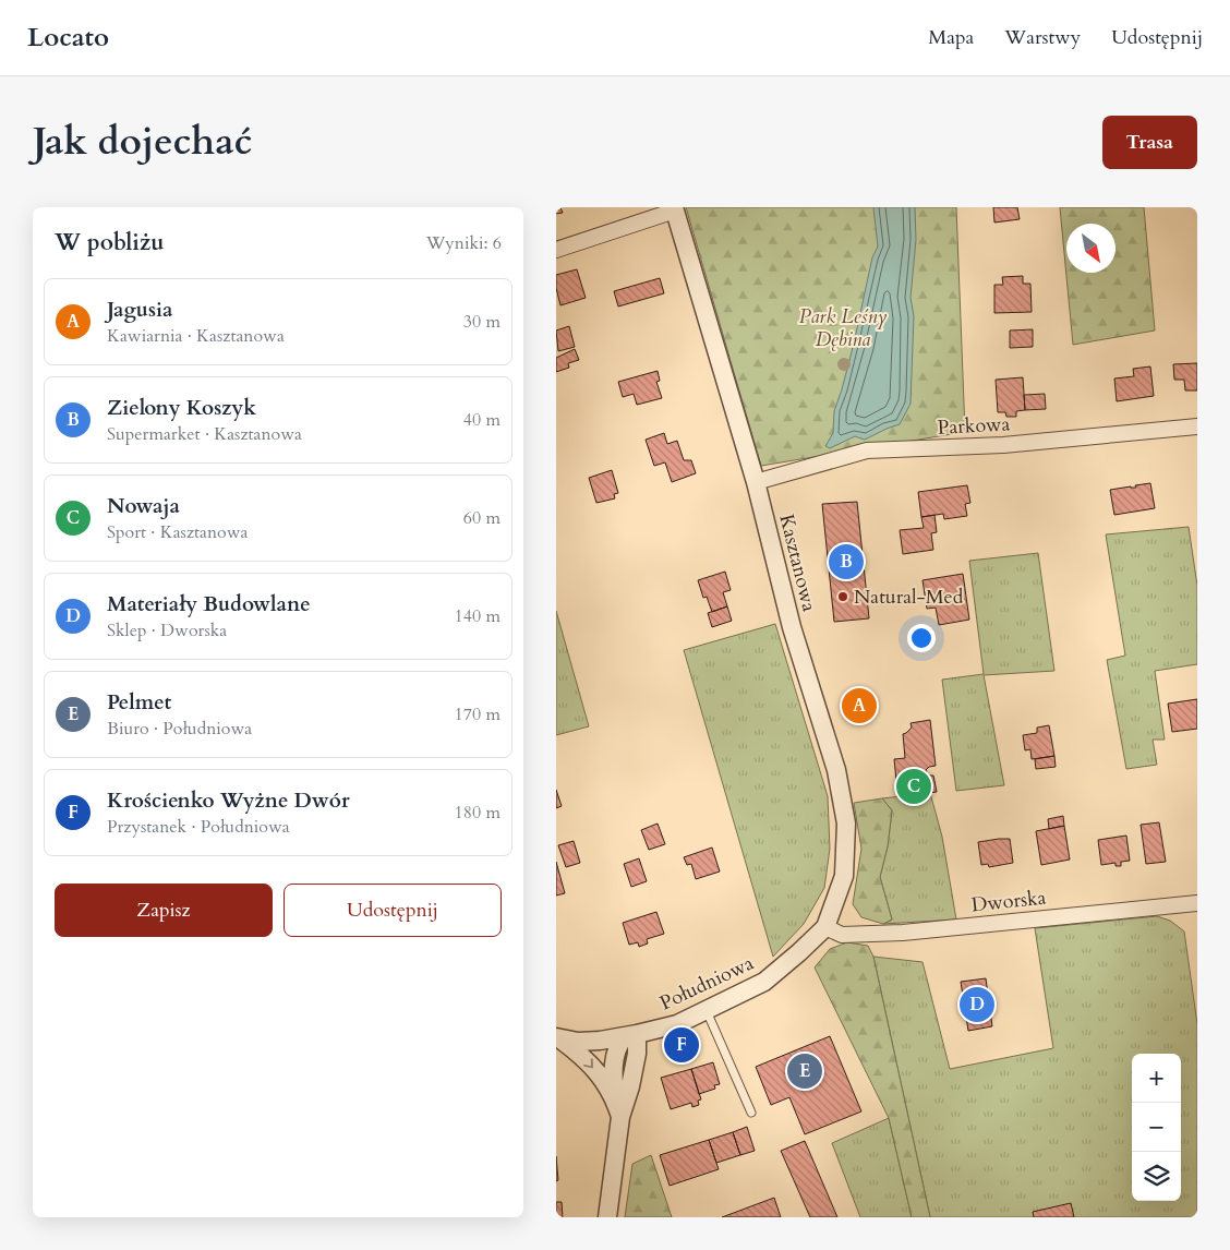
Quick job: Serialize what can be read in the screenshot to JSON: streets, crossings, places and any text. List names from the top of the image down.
{
  "streets": {
    "street": [
      "Parkowa",
      "Kasztanowa",
      "Dworska",
      "Południowa"
    ]
  },
  "crossings": [
    ["Parkowa", "Kasztanowa"],
    ["Kasztanowa", "Dworska"],
    ["Kasztanowa", "Południowa"],
    ["Dworska", "Południowa"]
  ],
  "parks": ["Park Leśny Dębina"],
  "places": ["Natural-Med"],
  "north": "bottom right",
  "page": {
    "header": "Locato",
    "nav": ["Mapa", "Warstwy", "Udostępnij"],
    "title": "Jak dojechać",
    "buttons": [
      "Trasa",
      ["Zapisz", "Udostępnij"]
    ],
    "heading": ["W pobliżu", "Wyniki: 6"],
    "list": [
      {
        "mark": "A",
        "name": "Jagusia",
        "note": "Kawiarnia · Kasztanowa",
        "value": "30 m"
      },
      {
        "mark": "B",
        "name": "Zielony Koszyk",
        "note": "Supermarket · Kasztanowa",
        "value": "40 m"
      },
      {
        "mark": "C",
        "name": "Nowaja",
        "note": "Sport · Kasztanowa",
        "value": "60 m"
      },
      {
        "mark": "D",
        "name": "Materiały Budowlane",
        "note": "Sklep · Dworska",
        "value": "140 m"
      },
      {
        "mark": "E",
        "name": "Pelmet",
        "note": "Biuro · Południowa",
        "value": "170 m"
      },
      {
        "mark": "F",
        "name": "Krościenko Wyżne Dwór",
        "note": "Przystanek · Południowa",
        "value": "180 m"
      }
    ],
    "pins": [
      "B",
      "A",
      "C",
      "D",
      "F",
      "E"
    ],
    "map_buttons": ["+", "−"]
  }
}
